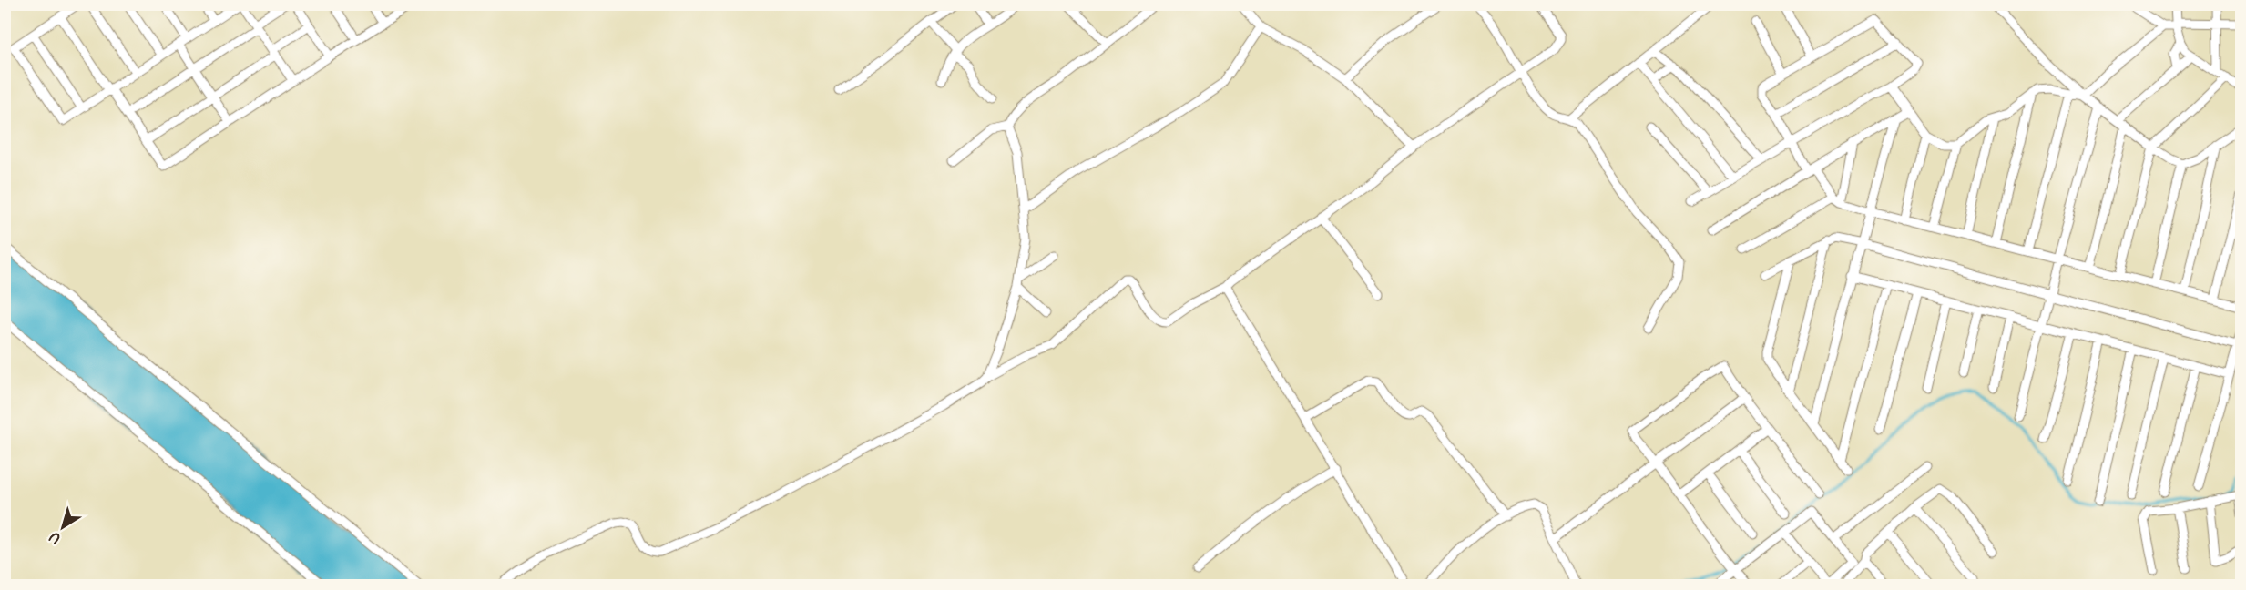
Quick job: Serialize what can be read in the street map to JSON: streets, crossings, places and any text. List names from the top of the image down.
{
  "north": "bottom left"
}
